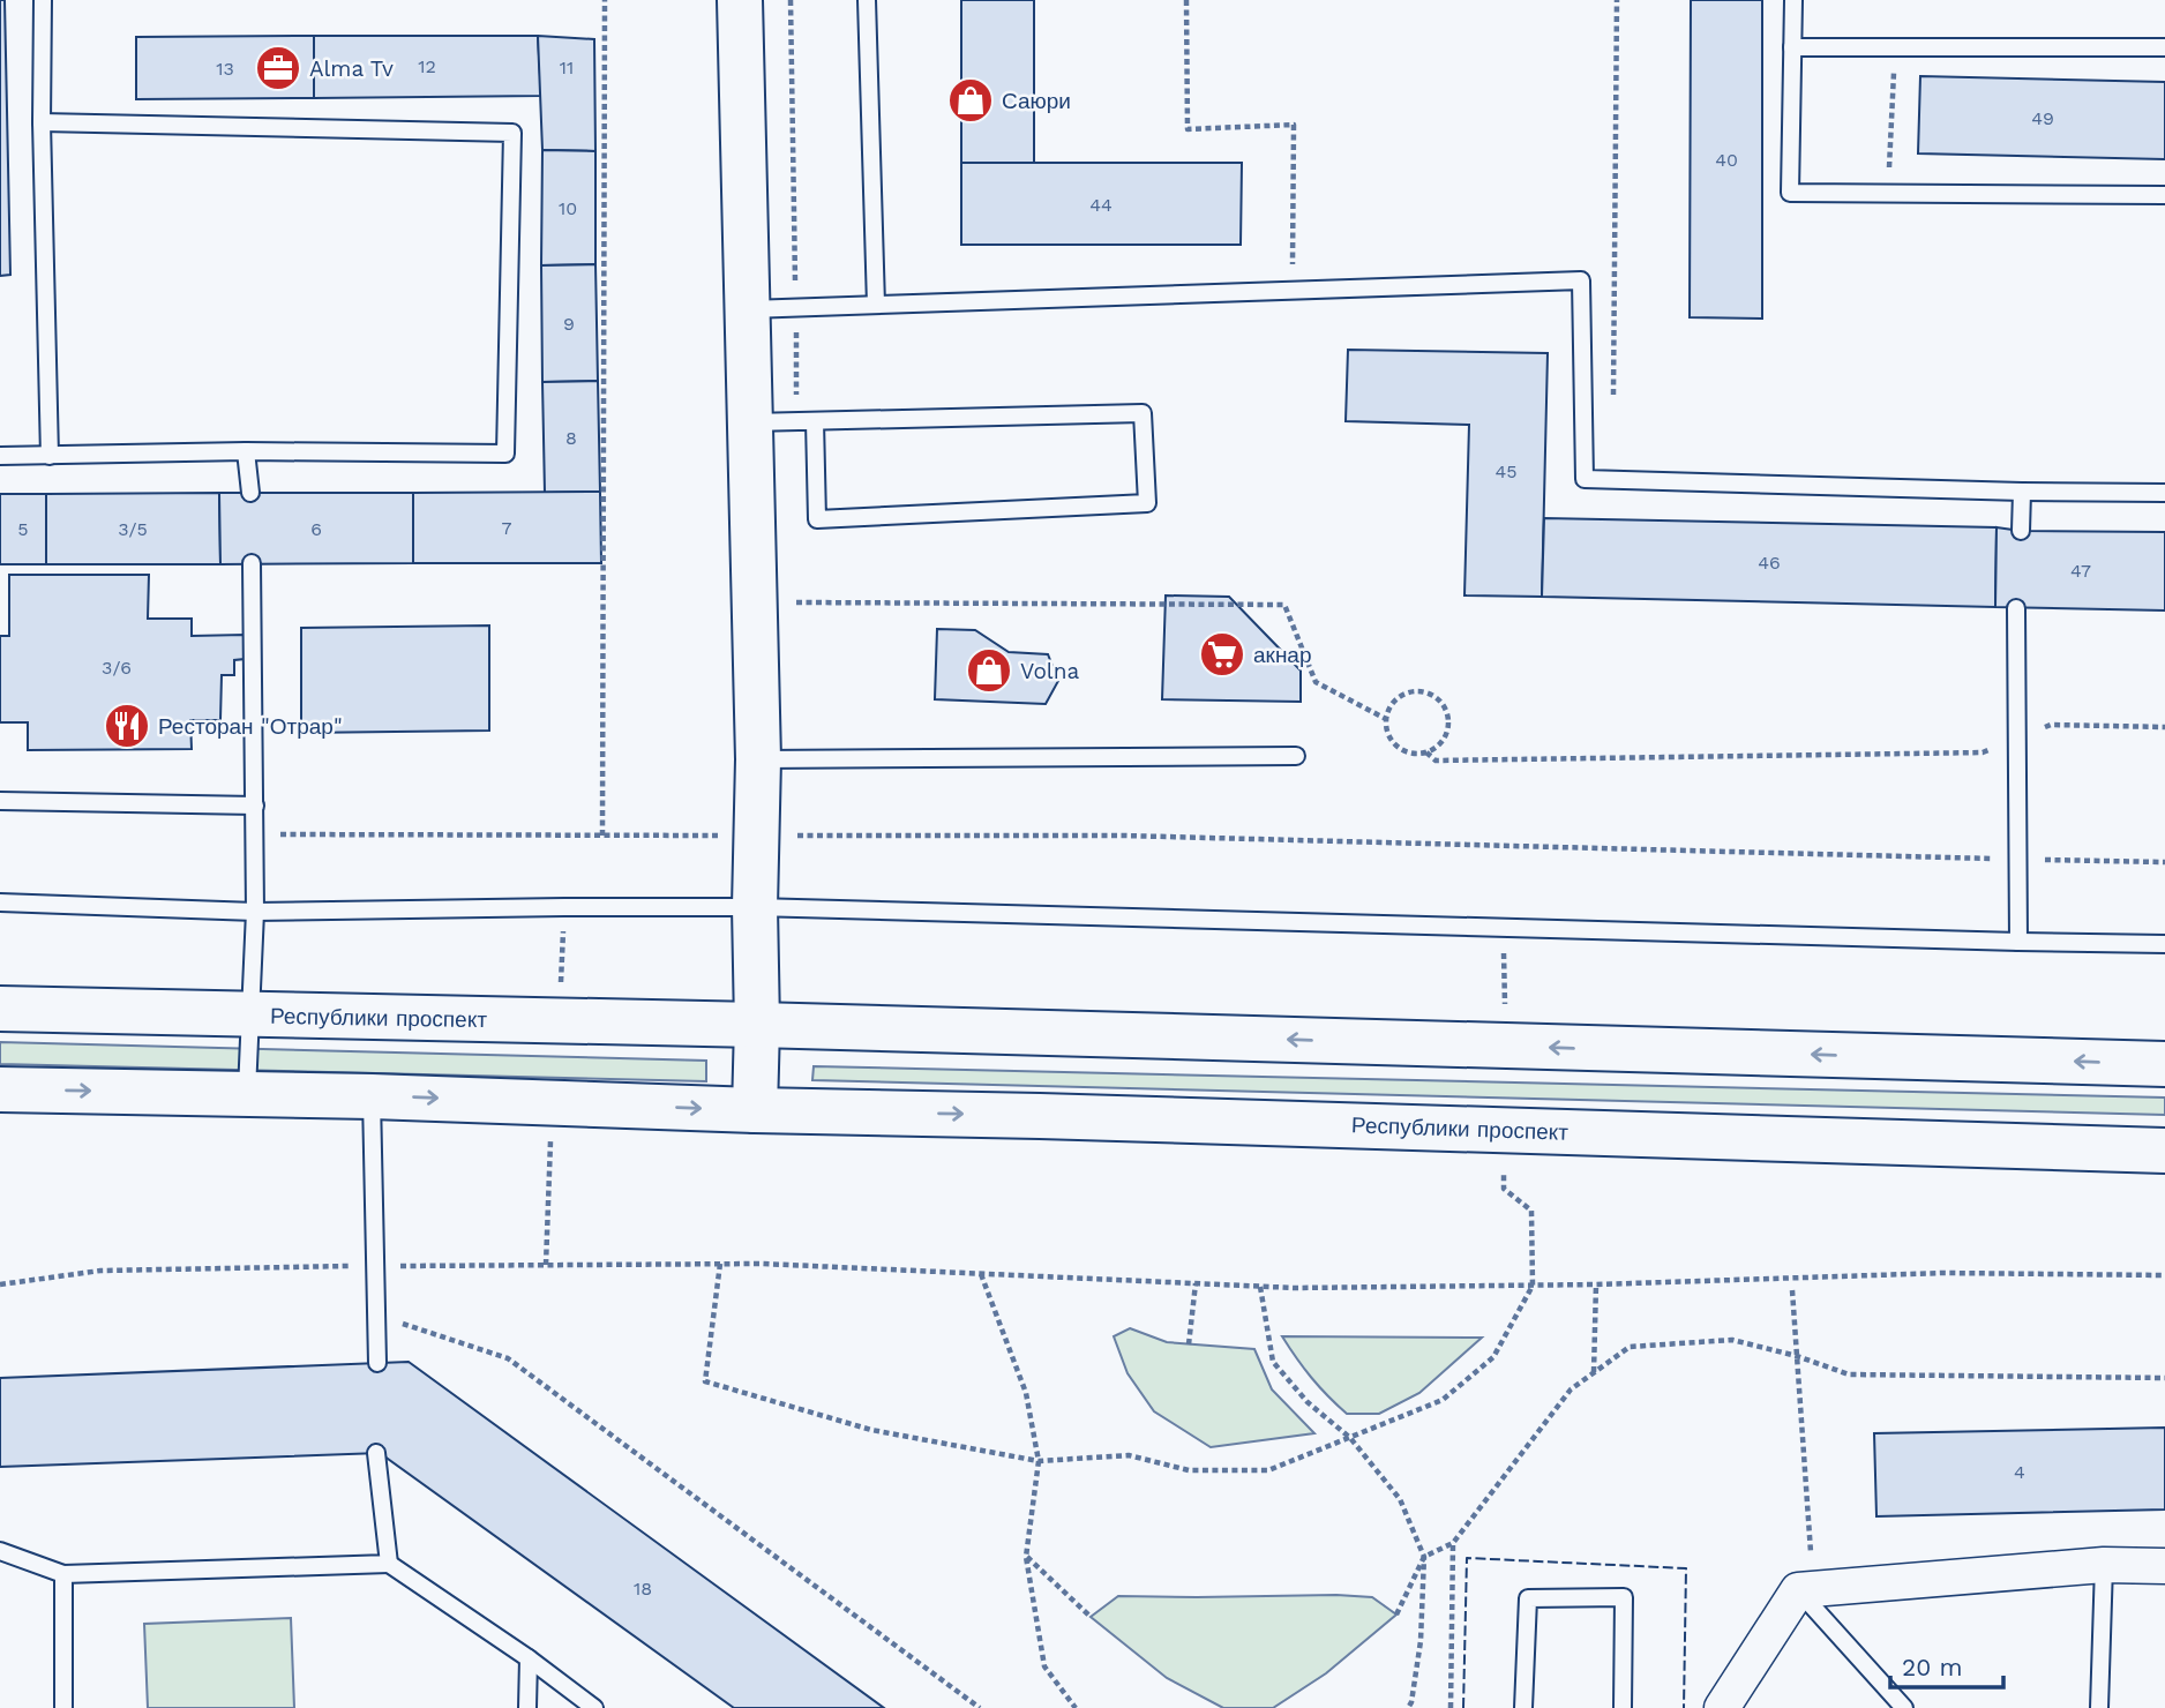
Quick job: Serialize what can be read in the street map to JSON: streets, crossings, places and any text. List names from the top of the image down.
{
  "streets": {
    "main road": ["Республики проспект"]
  },
  "places": {
    "office": ["Alma Tv"],
    "shop": ["Саюри", "Volna"],
    "supermarket": ["акнар"],
    "restaurant": ["Ресторан \"Отрар\""]
  },
  "house_numbers": [
    "12",
    "11",
    "13",
    "49",
    "40",
    "44",
    "10",
    "9",
    "8",
    "45",
    "7",
    "5",
    "3/5",
    "6",
    "46",
    "47",
    "3/6",
    "4",
    "18"
  ],
  "scale_bar": "20 m"
}
